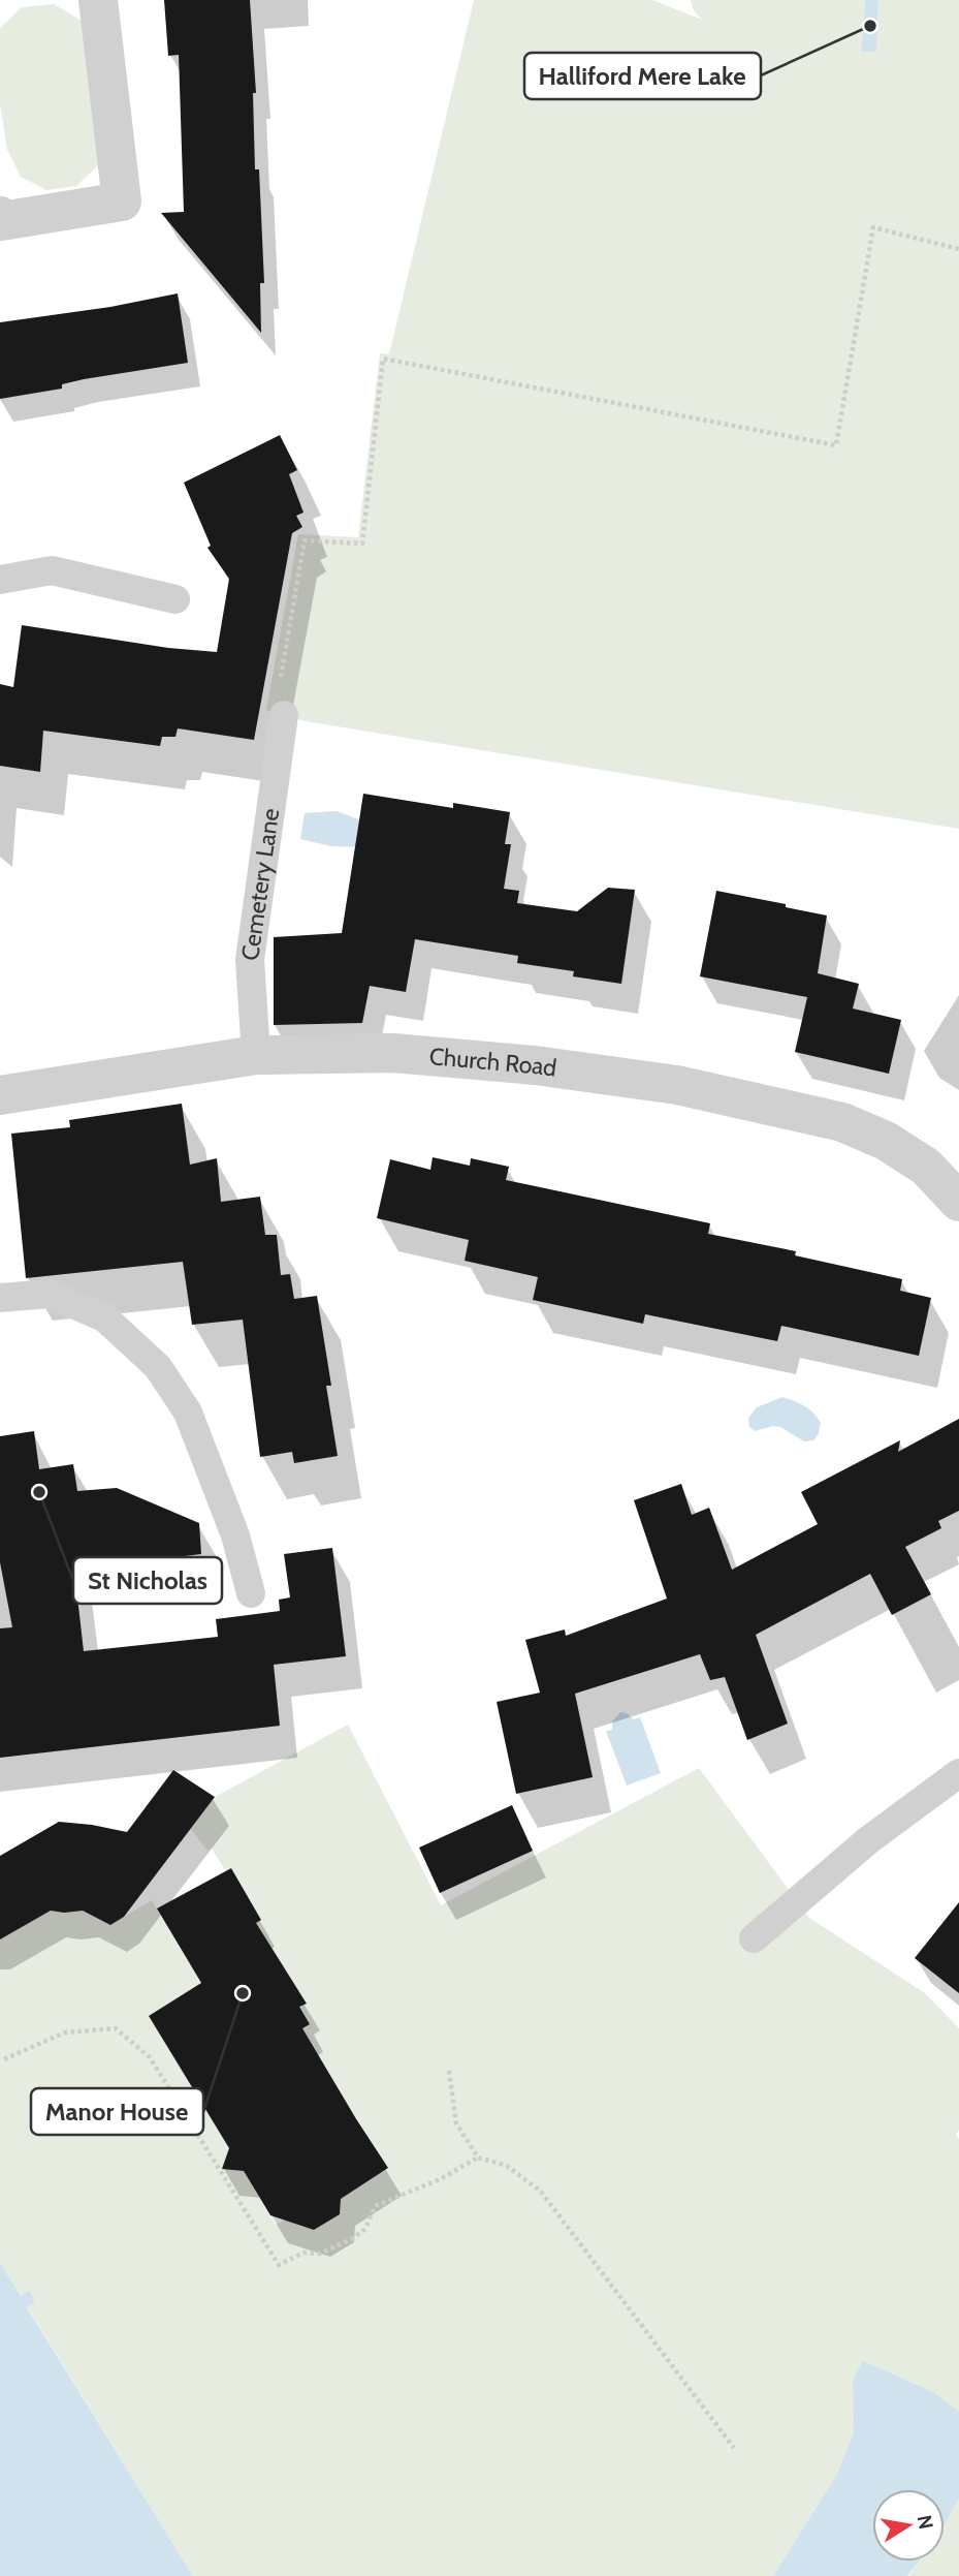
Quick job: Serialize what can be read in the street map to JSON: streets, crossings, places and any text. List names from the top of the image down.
{
  "streets": {
    "street": ["Church Road"],
    "lane": ["Cemetery Lane"]
  },
  "crossings": [
    ["Cemetery Lane", "Church Road"]
  ],
  "places": ["Halliford Mere Lake", "St Nicholas", "Manor House"],
  "north": "right"
}
